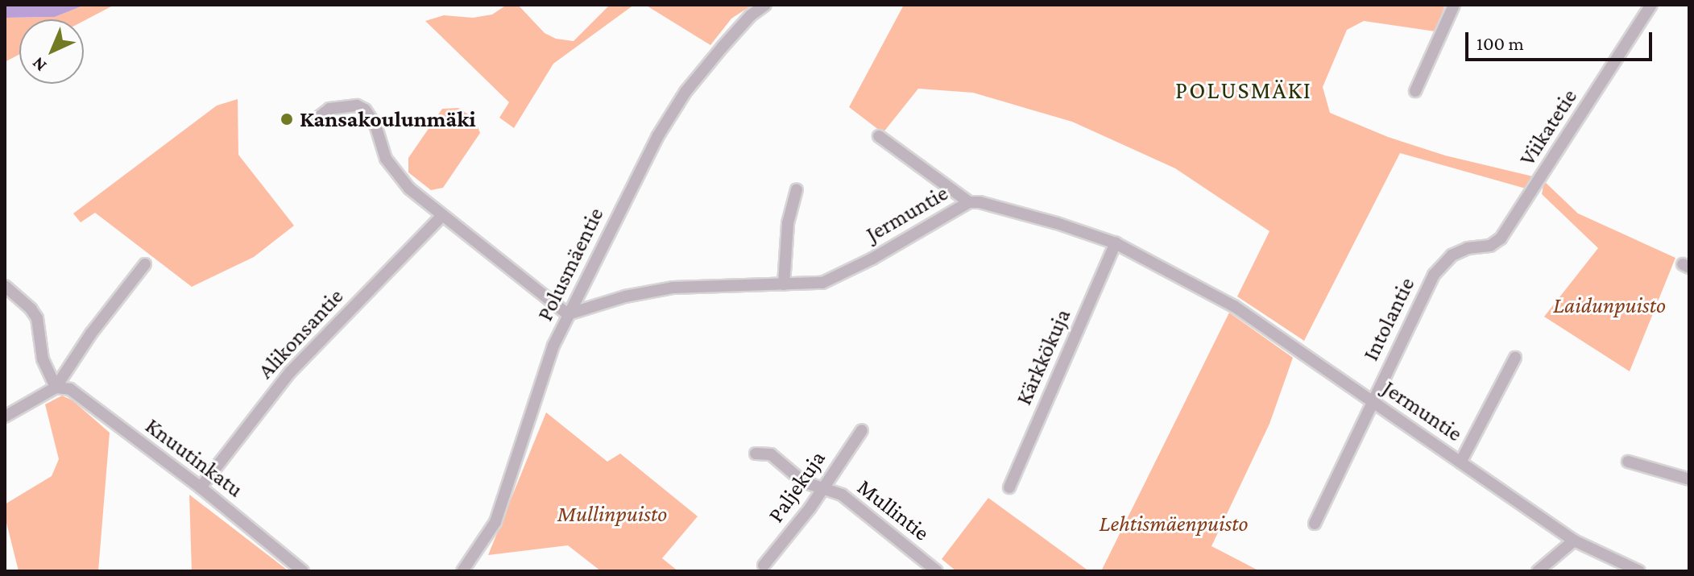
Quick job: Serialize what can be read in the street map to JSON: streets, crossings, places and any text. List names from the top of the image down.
{
  "streets": {
    "street": [
      "Viikatetie",
      "Jermuntie",
      "Polusmäentie",
      "Intolantie",
      "Alikonsantie",
      "Kärkkökuja",
      "Knuutinkatu",
      "Paljekuja",
      "Mullintie"
    ]
  },
  "crossings": [
    ["Viikatetie", "Intolantie"],
    ["Jermuntie", "Polusmäentie"],
    ["Jermuntie", "Intolantie"],
    ["Jermuntie", "Kärkkökuja"],
    ["Alikonsantie", "Knuutinkatu"],
    ["Paljekuja", "Mullintie"]
  ],
  "districts": ["POLUSMÄKI"],
  "parks": ["Laidunpuisto", "Mullinpuisto", "Lehtismäenpuisto"],
  "places": ["Kansakoulunmäki"],
  "scale_bar": "100 m",
  "north": "bottom left"
}
